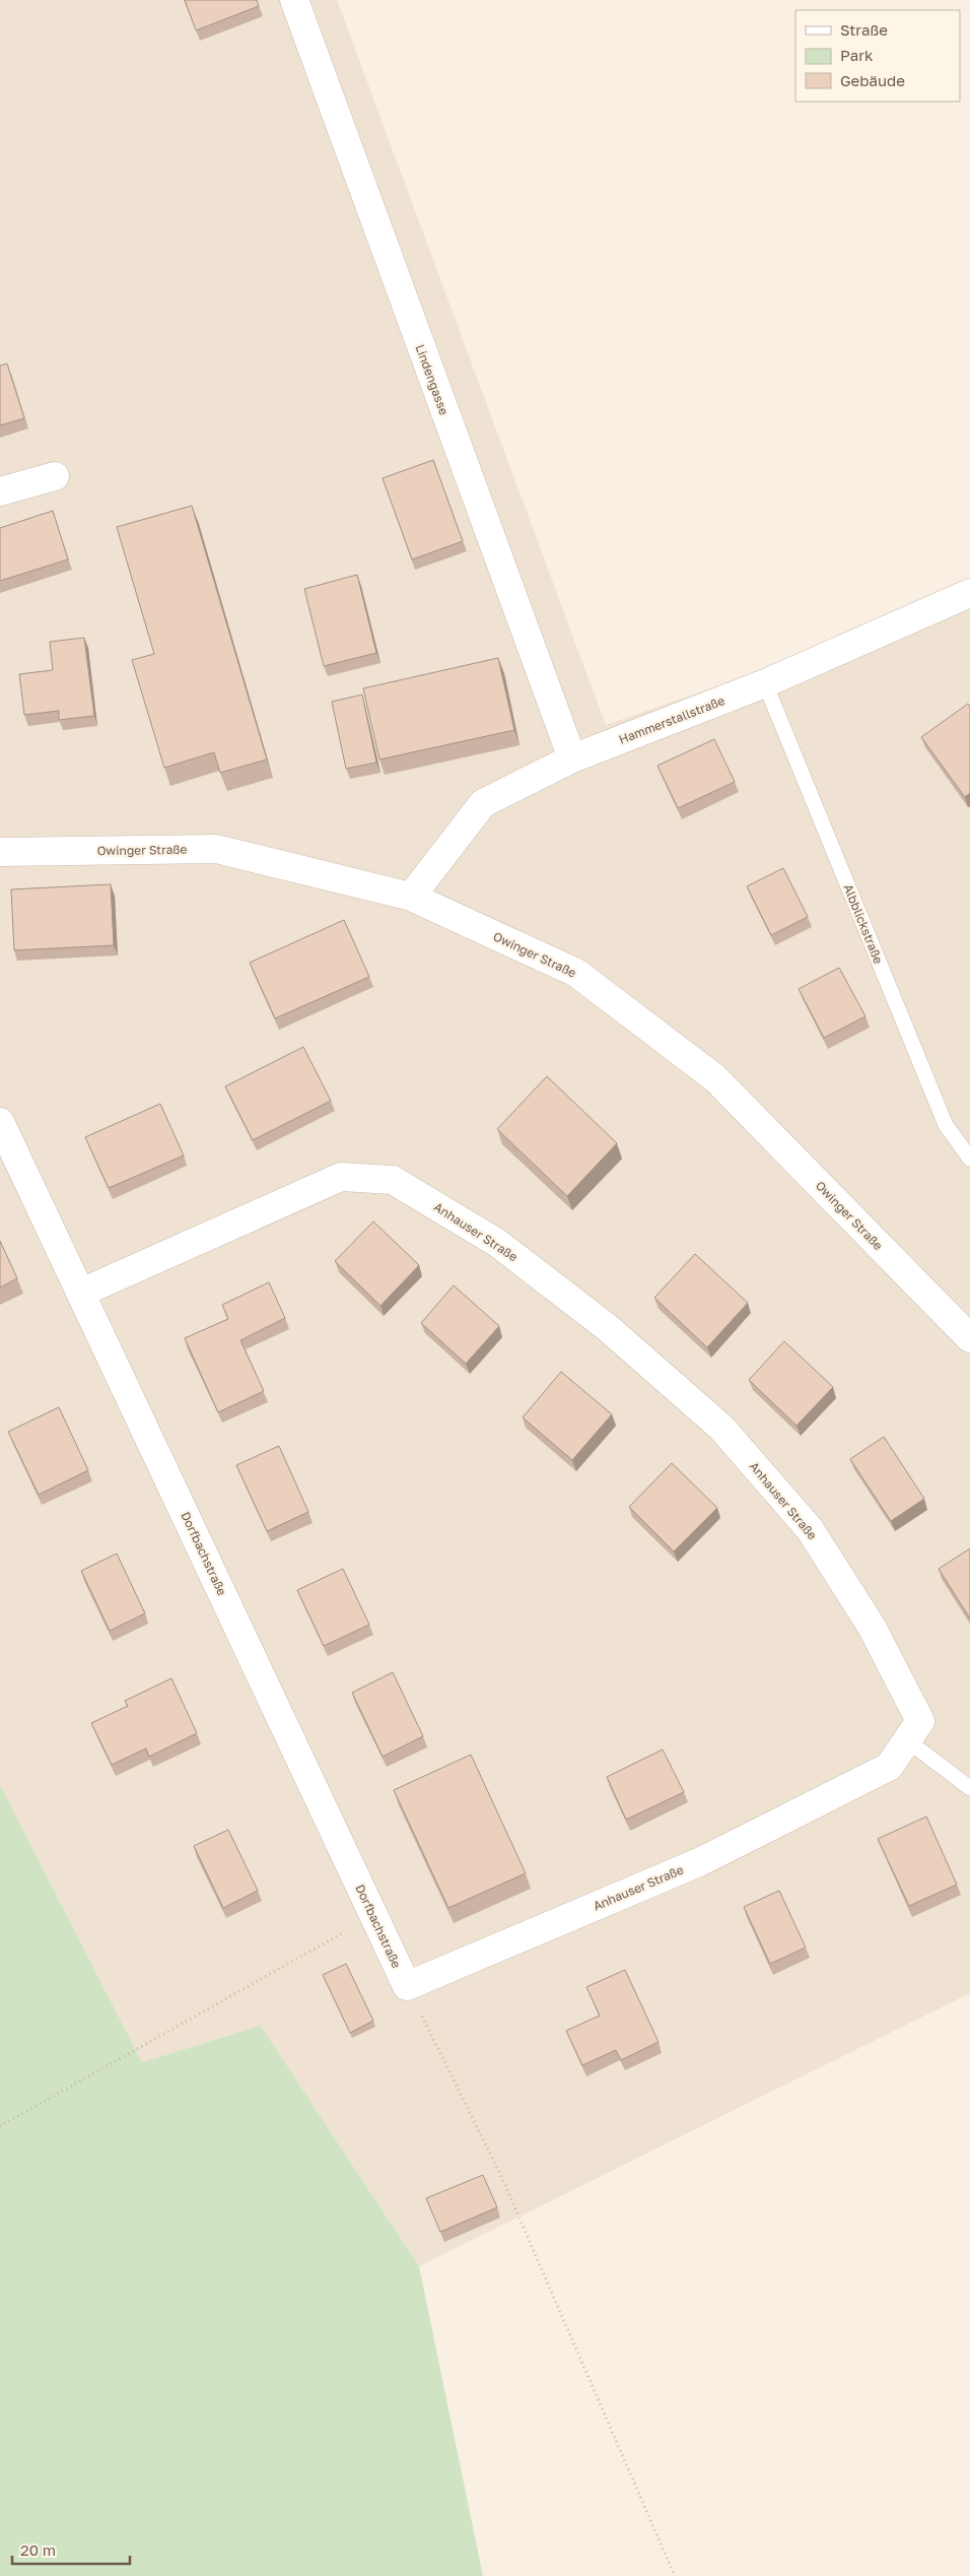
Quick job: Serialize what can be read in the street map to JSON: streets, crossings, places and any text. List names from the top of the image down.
{
  "streets": {
    "street": [
      "Lindengasse",
      "Hammerstallstraße",
      "Owinger Straße",
      "Anhauser Straße",
      "Dorfbachstraße"
    ],
    "lane": ["Albblickstraße"]
  },
  "crossings": [
    ["Lindengasse", "Hammerstallstraße"],
    ["Hammerstallstraße", "Owinger Straße"],
    ["Hammerstallstraße", "Albblickstraße"],
    ["Anhauser Straße", "Dorfbachstraße"]
  ],
  "legend": ["Straße", "Park", "Gebäude"],
  "scale_bar": "20 m"
}
